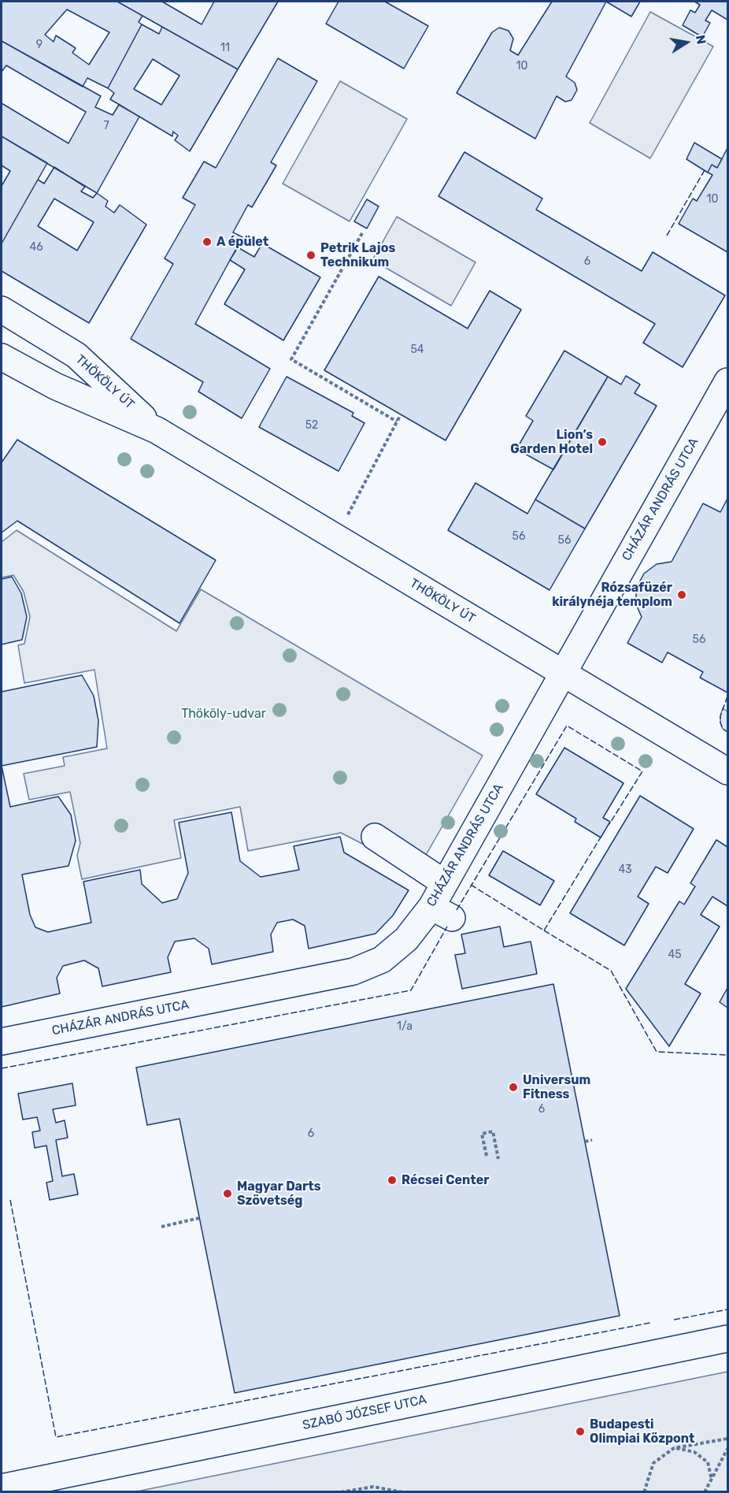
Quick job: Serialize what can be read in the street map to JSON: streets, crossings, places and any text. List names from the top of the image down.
{
  "streets": {
    "street": ["THÖKÖLY ÚT", "CHÁZÁR ANDRÁS UTCA", "SZABÓ JÓZSEF UTCA"]
  },
  "crossings": [
    ["THÖKÖLY ÚT", "CHÁZÁR ANDRÁS UTCA"]
  ],
  "parks": ["Thököly-udvar"],
  "places": [
    "A épület",
    "Petrik Lajos Technikum",
    "Lion’s Garden Hotel",
    "Rózsafüzér királynéja templom",
    "Universum Fitness",
    "Récsei Center",
    "Magyar Darts Szövetség",
    "Budapesti Olimpiai Központ"
  ],
  "house_numbers": [
    "9",
    "11",
    "10",
    "7",
    "10",
    "46",
    "6",
    "54",
    "52",
    "56",
    "56",
    "56",
    "43",
    "45",
    "1/a",
    "6",
    "6"
  ],
  "north": "right"
}
